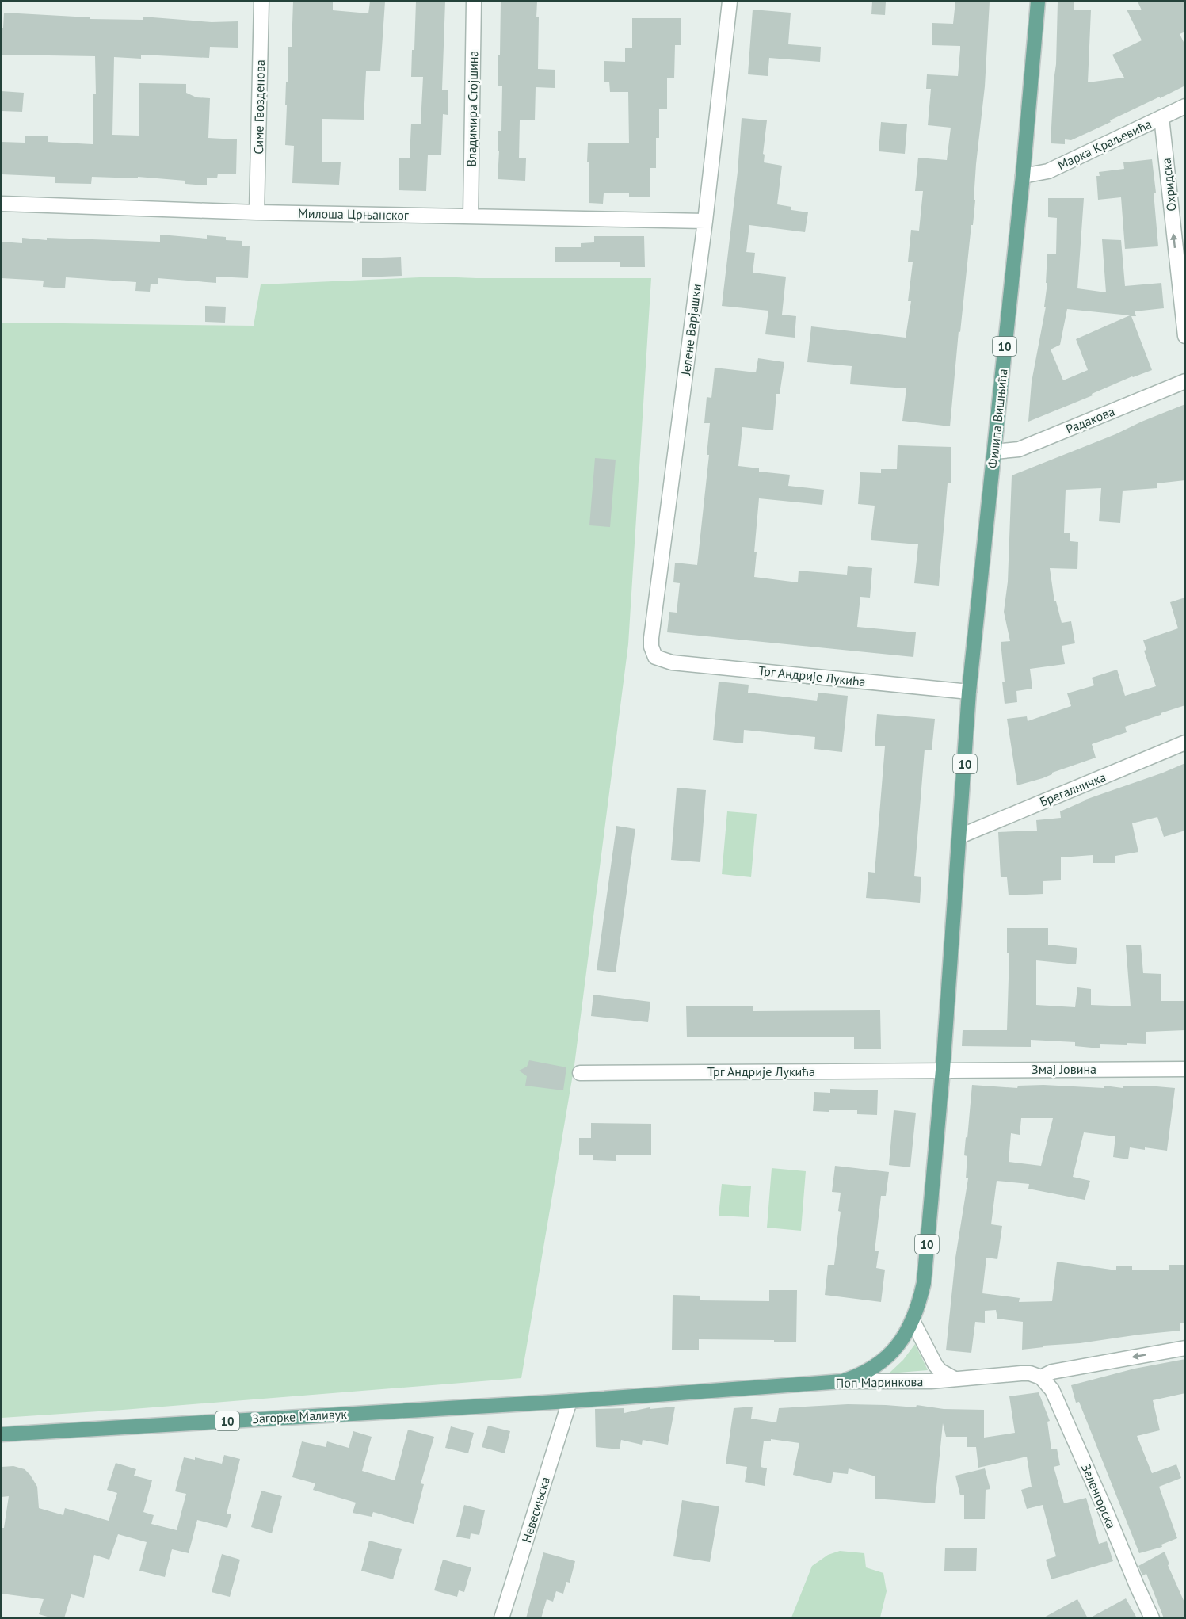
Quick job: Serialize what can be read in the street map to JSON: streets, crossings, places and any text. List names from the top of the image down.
{
  "streets": {
    "main road": [
      "10",
      "Филипа Вишњића",
      "Поп Маринкова",
      "Загорке Маливук"
    ],
    "street": [
      "Симе Гвозденова",
      "Владимира Стојшина",
      "Марка Краљевића",
      "Охридска",
      "Милоша Црњанског",
      "Јелене Варјашки",
      "Радакова",
      "Трг Андрије Лукића",
      "Брегалничка",
      "Змај Јовина",
      "Зеленгорска",
      "Невесињска"
    ]
  },
  "crossings": [
    ["Симе Гвозденова", "Милоша Црњанског"],
    ["Владимира Стојшина", "Милоша Црњанског"],
    ["Марка Краљевића", "Охридска"],
    ["Марка Краљевића", "Филипа Вишњића"],
    ["Милоша Црњанског", "Јелене Варјашки"],
    ["Јелене Варјашки", "Трг Андрије Лукића"],
    ["10", "Филипа Вишњића"],
    ["10", "Трг Андрије Лукића"],
    ["10", "Брегалничка"],
    ["10", "Змај Јовина"],
    ["10", "Поп Маринкова"],
    ["Филипа Вишњића", "Радакова"],
    ["Филипа Вишњића", "Трг Андрије Лукића"],
    ["Филипа Вишњића", "Брегалничка"],
    ["Трг Андрије Лукића", "Змај Јовина"],
    ["Поп Маринкова", "Загорке Маливук"],
    ["Поп Маринкова", "Зеленгорска"],
    ["Поп Маринкова", "Невесињска"],
    ["Загорке Маливук", "Невесињска"]
  ],
  "one_way": ["Охридска"]
}
